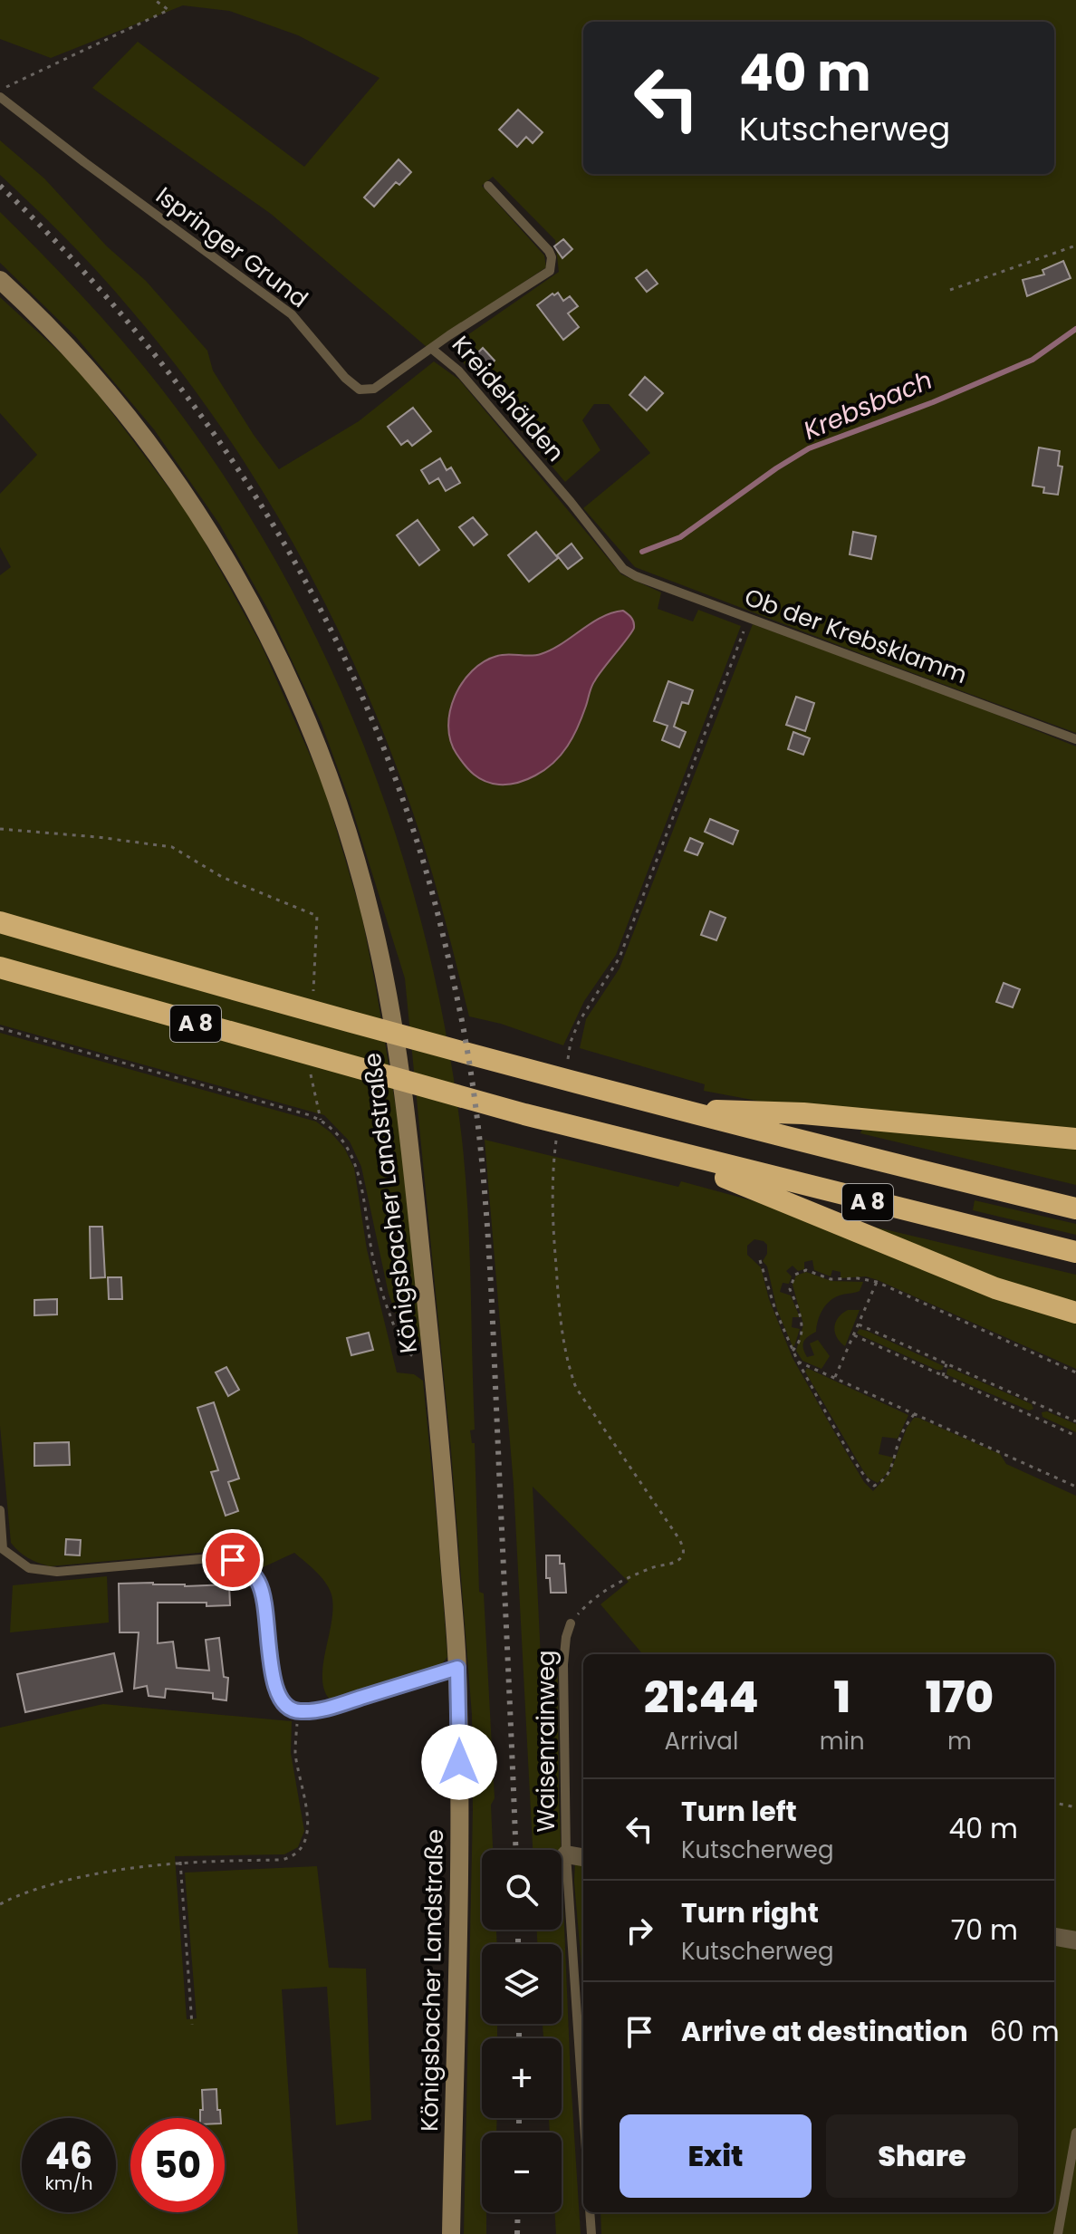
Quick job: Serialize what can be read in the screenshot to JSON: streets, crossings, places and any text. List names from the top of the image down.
{
  "streets": {
    "highway": ["A 8"],
    "main road": ["Königsbacher Landstraße"],
    "lane": [
      "Ispringer Grund",
      "Kreidehälden",
      "Ob der Krebsklamm",
      "Waisenrainweg"
    ]
  },
  "crossings": [
    ["Ispringer Grund", "Kreidehälden"],
    ["Kreidehälden", "Ob der Krebsklamm"]
  ],
  "water": ["Krebsbach"],
  "page": {
    "turn": ["40 m", "Kutscherweg"],
    "eta": [
      "21:44",
      "Arrival",
      "1",
      "min",
      "170",
      "m"
    ],
    "list": [
      {
        "name": "Turn left",
        "note": "Kutscherweg",
        "value": "40 m"
      },
      {
        "name": "Turn right",
        "note": "Kutscherweg",
        "value": "70 m"
      },
      {
        "name": "Arrive at destination",
        "value": "60 m"
      }
    ],
    "map_buttons": ["+", "−"],
    "buttons": ["Exit", "Share"],
    "speed": "46 km/h",
    "limit": "50"
  }
}
